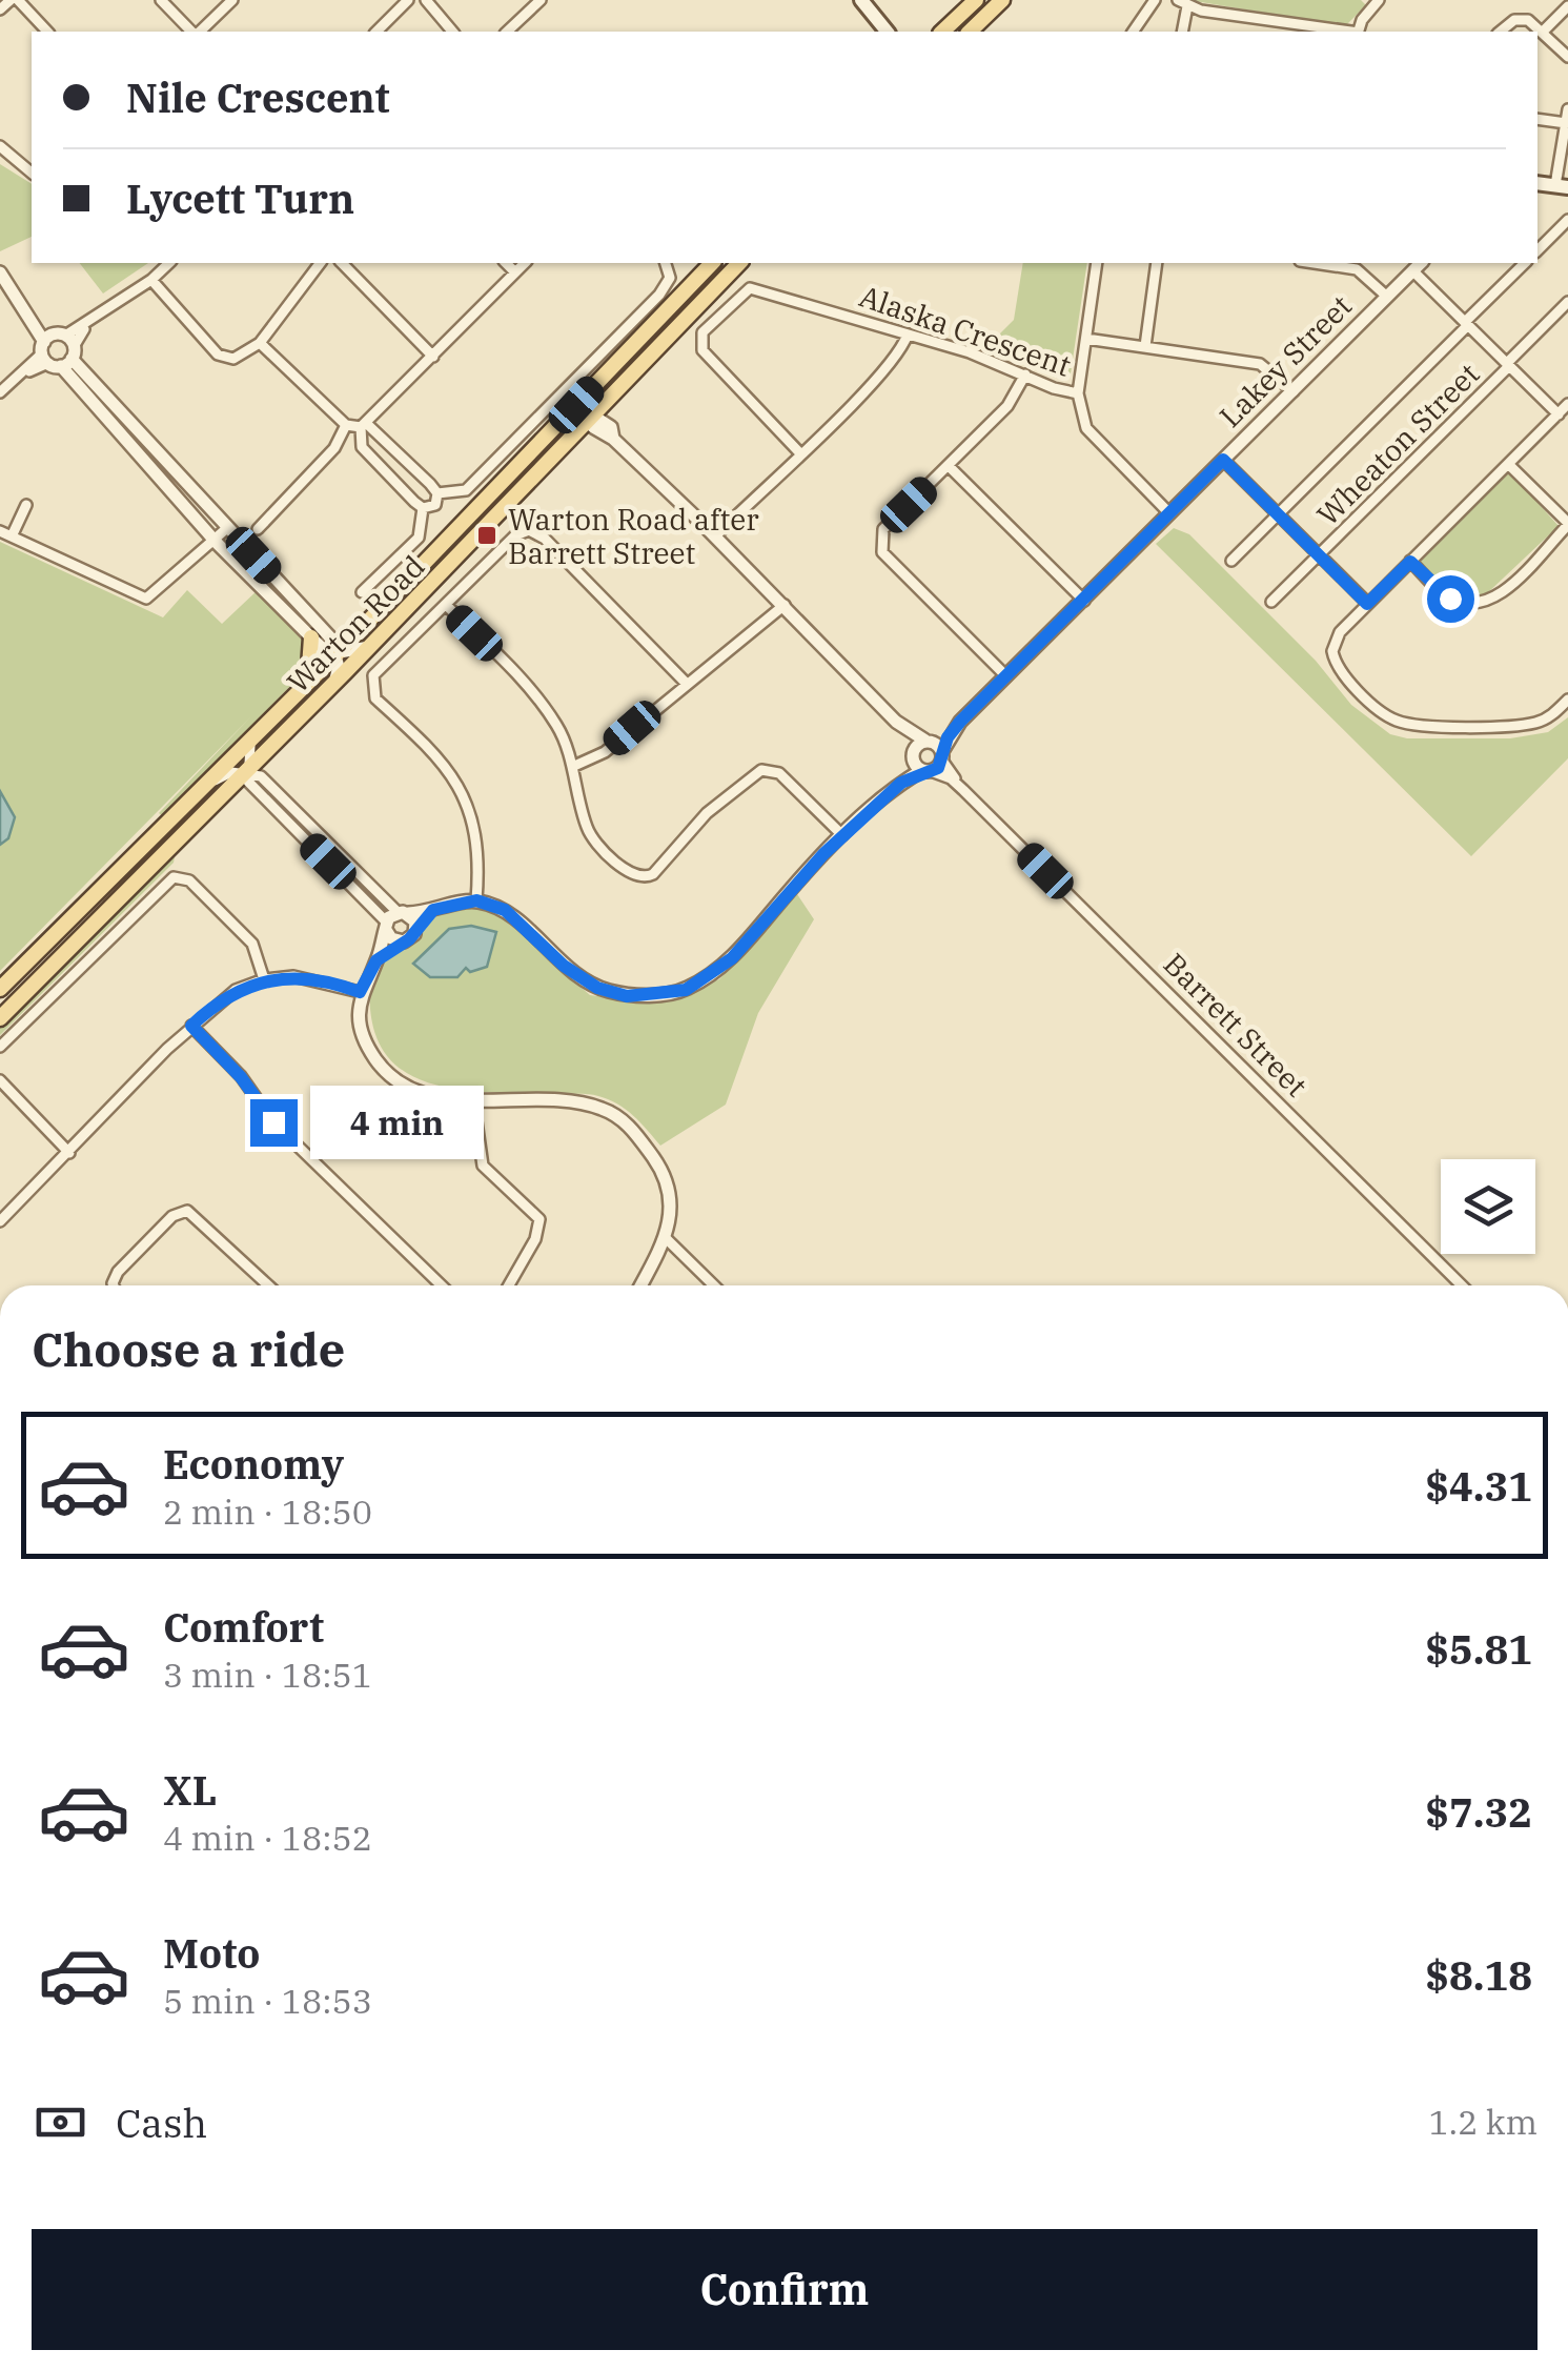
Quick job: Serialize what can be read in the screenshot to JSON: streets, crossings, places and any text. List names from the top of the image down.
{
  "streets": {
    "main road": ["Warton Road"],
    "street": [
      "Alaska Crescent",
      "Lakey Street",
      "Wheaton Street",
      "Barrett Street"
    ]
  },
  "crossings": [
    ["Lakey Street", "Barrett Street"]
  ],
  "places": {
    "transit": ["Warton Road after Barrett Street"]
  },
  "page": {
    "banner": ["Nile Crescent", "Lycett Turn"],
    "bubble": "4 min",
    "heading": "Choose a ride",
    "list": [
      {
        "name": "Economy",
        "note": "2 min · 18:50",
        "value": "$4.31"
      },
      {
        "name": "Comfort",
        "note": "3 min · 18:51",
        "value": "$5.81"
      },
      {
        "name": "XL",
        "note": "4 min · 18:52",
        "value": "$7.32"
      },
      {
        "name": "Moto",
        "note": "5 min · 18:53",
        "value": "$8.18"
      }
    ],
    "pay": ["Cash", "1.2 km"],
    "buttons": "Confirm"
  }
}
